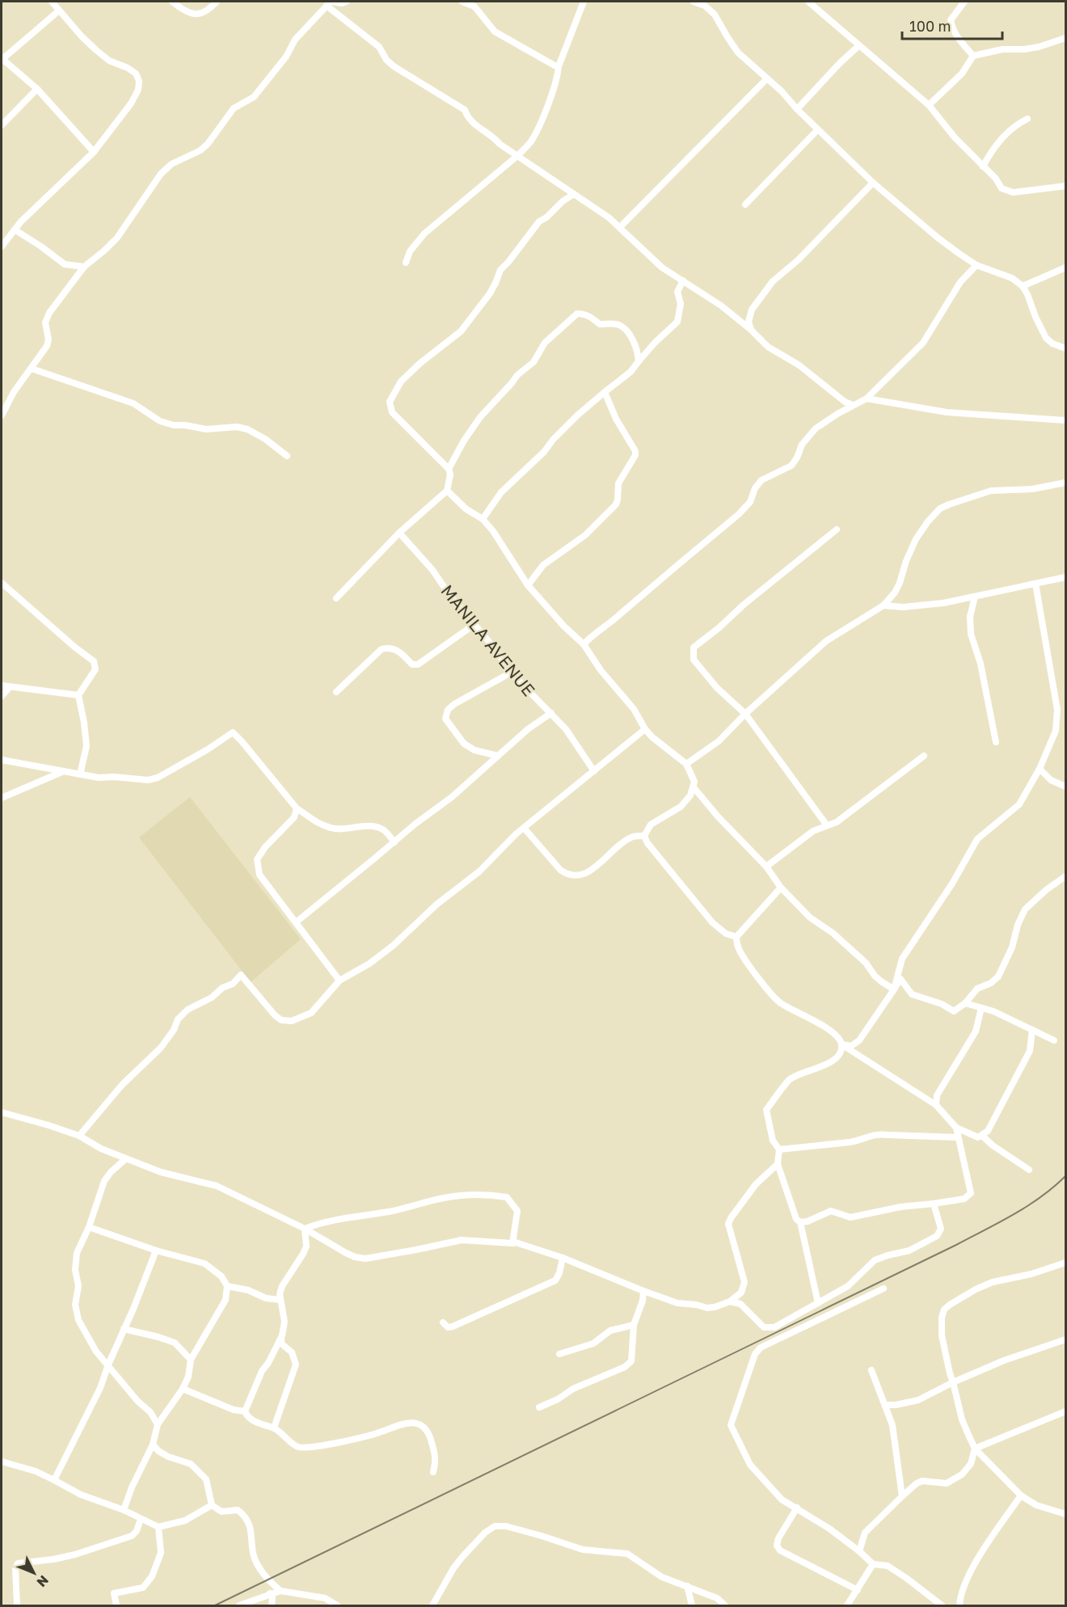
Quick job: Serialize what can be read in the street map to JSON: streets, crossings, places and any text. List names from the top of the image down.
{
  "streets": {
    "street": ["MANILA AVENUE"]
  },
  "scale_bar": "100 m",
  "north": "bottom right"
}
